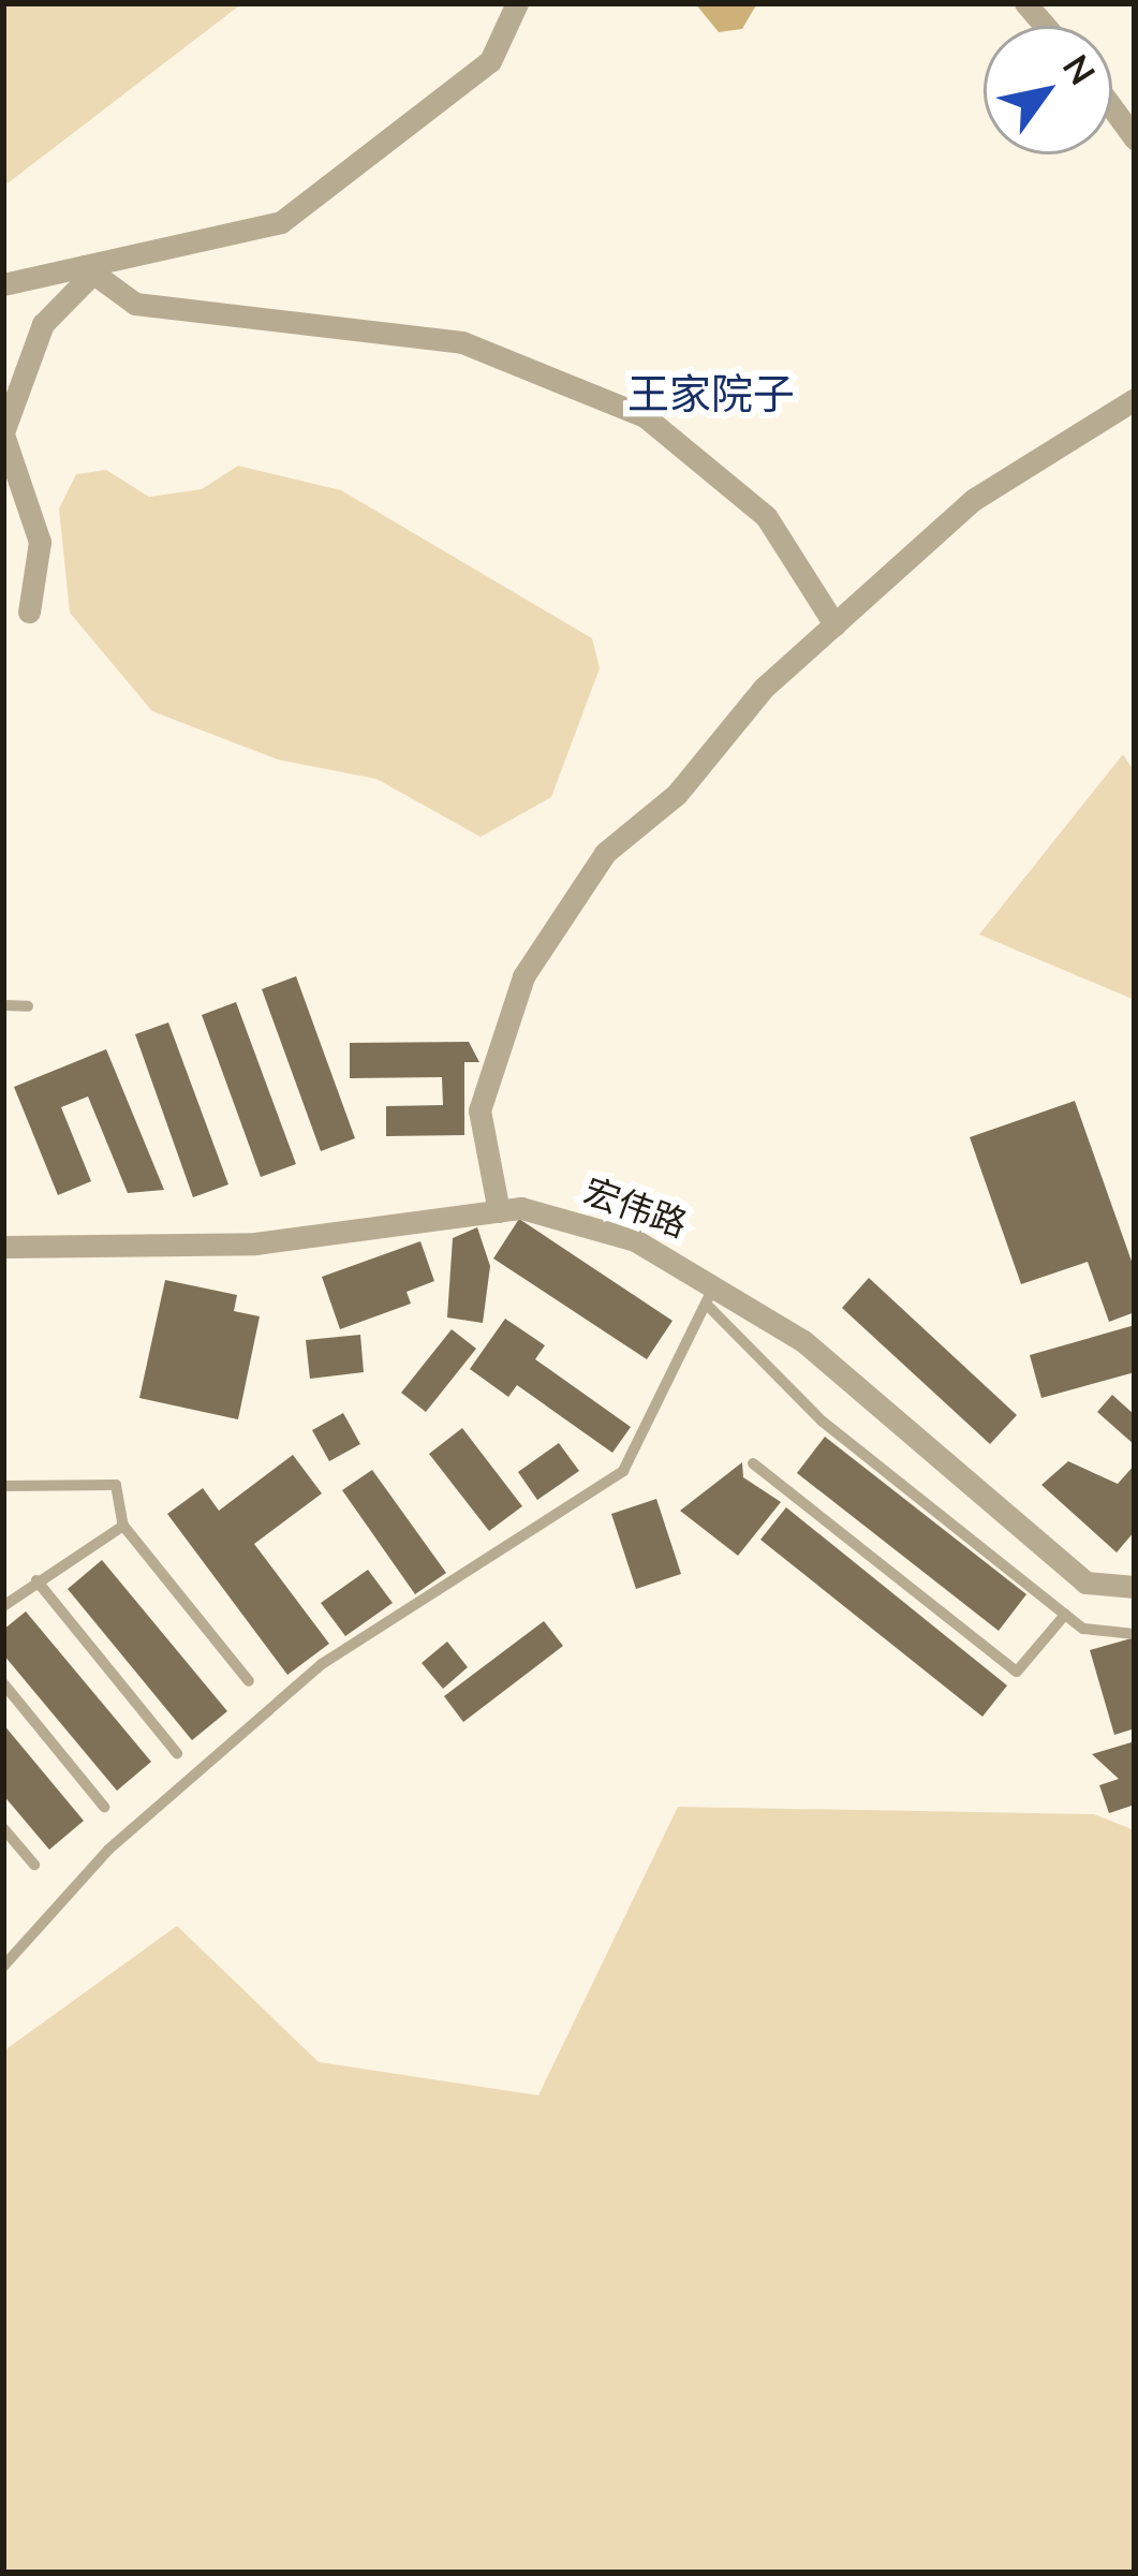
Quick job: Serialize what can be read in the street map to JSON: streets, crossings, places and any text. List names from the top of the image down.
{
  "streets": {
    "street": ["宏伟路"]
  },
  "districts": ["王家院子"],
  "north": "top right"
}
